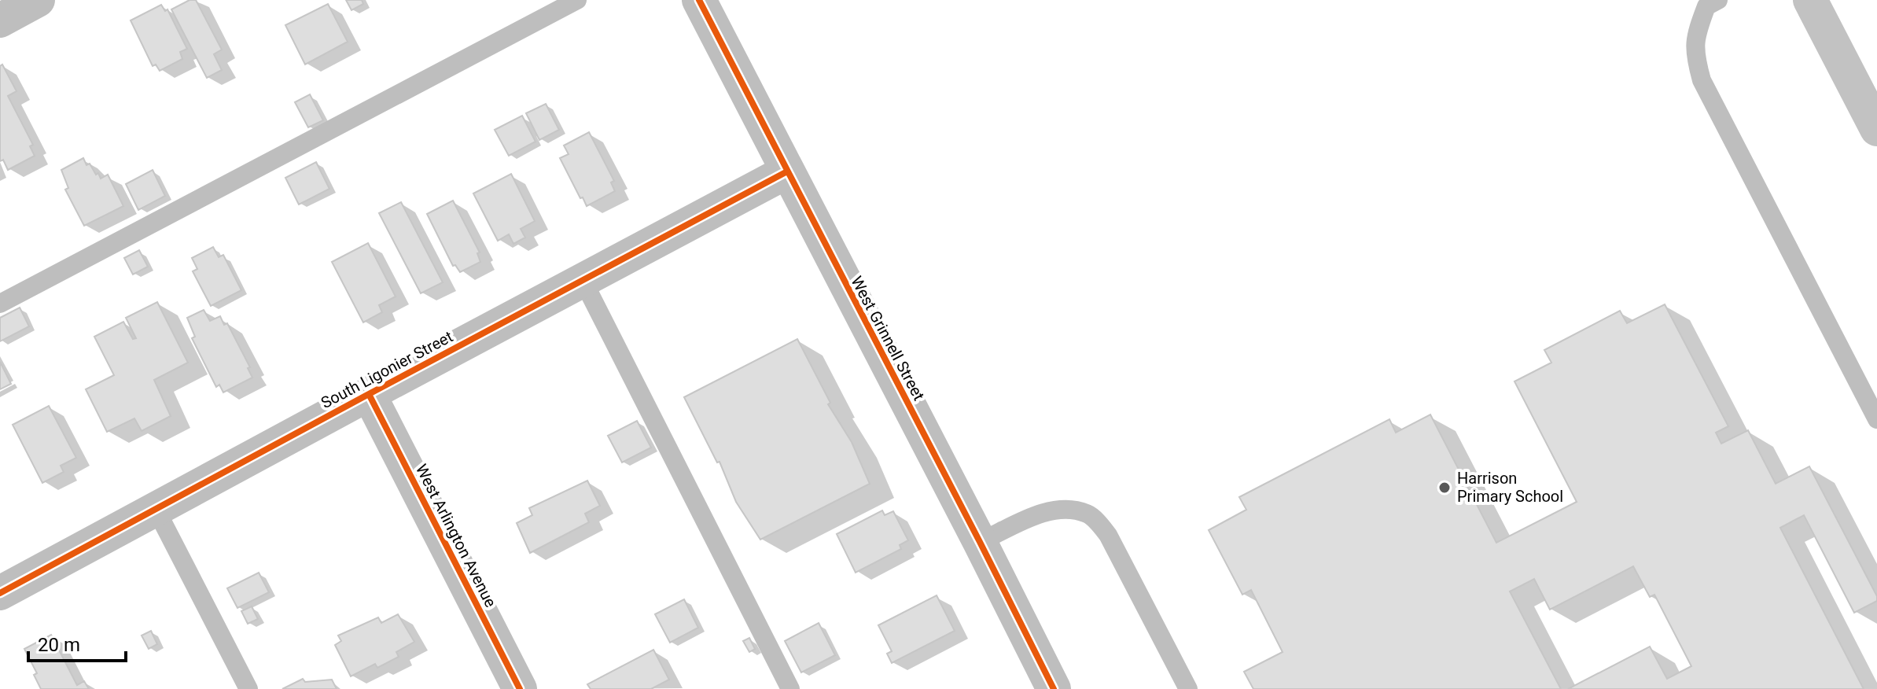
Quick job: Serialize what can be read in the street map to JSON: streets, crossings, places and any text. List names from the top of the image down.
{
  "streets": {
    "street": ["West Grinnell Street", "South Ligonier Street", "West Arlington Avenue"]
  },
  "crossings": [
    ["West Grinnell Street", "South Ligonier Street"],
    ["South Ligonier Street", "West Arlington Avenue"]
  ],
  "places": ["Harrison Primary School"],
  "scale_bar": "20 m"
}
